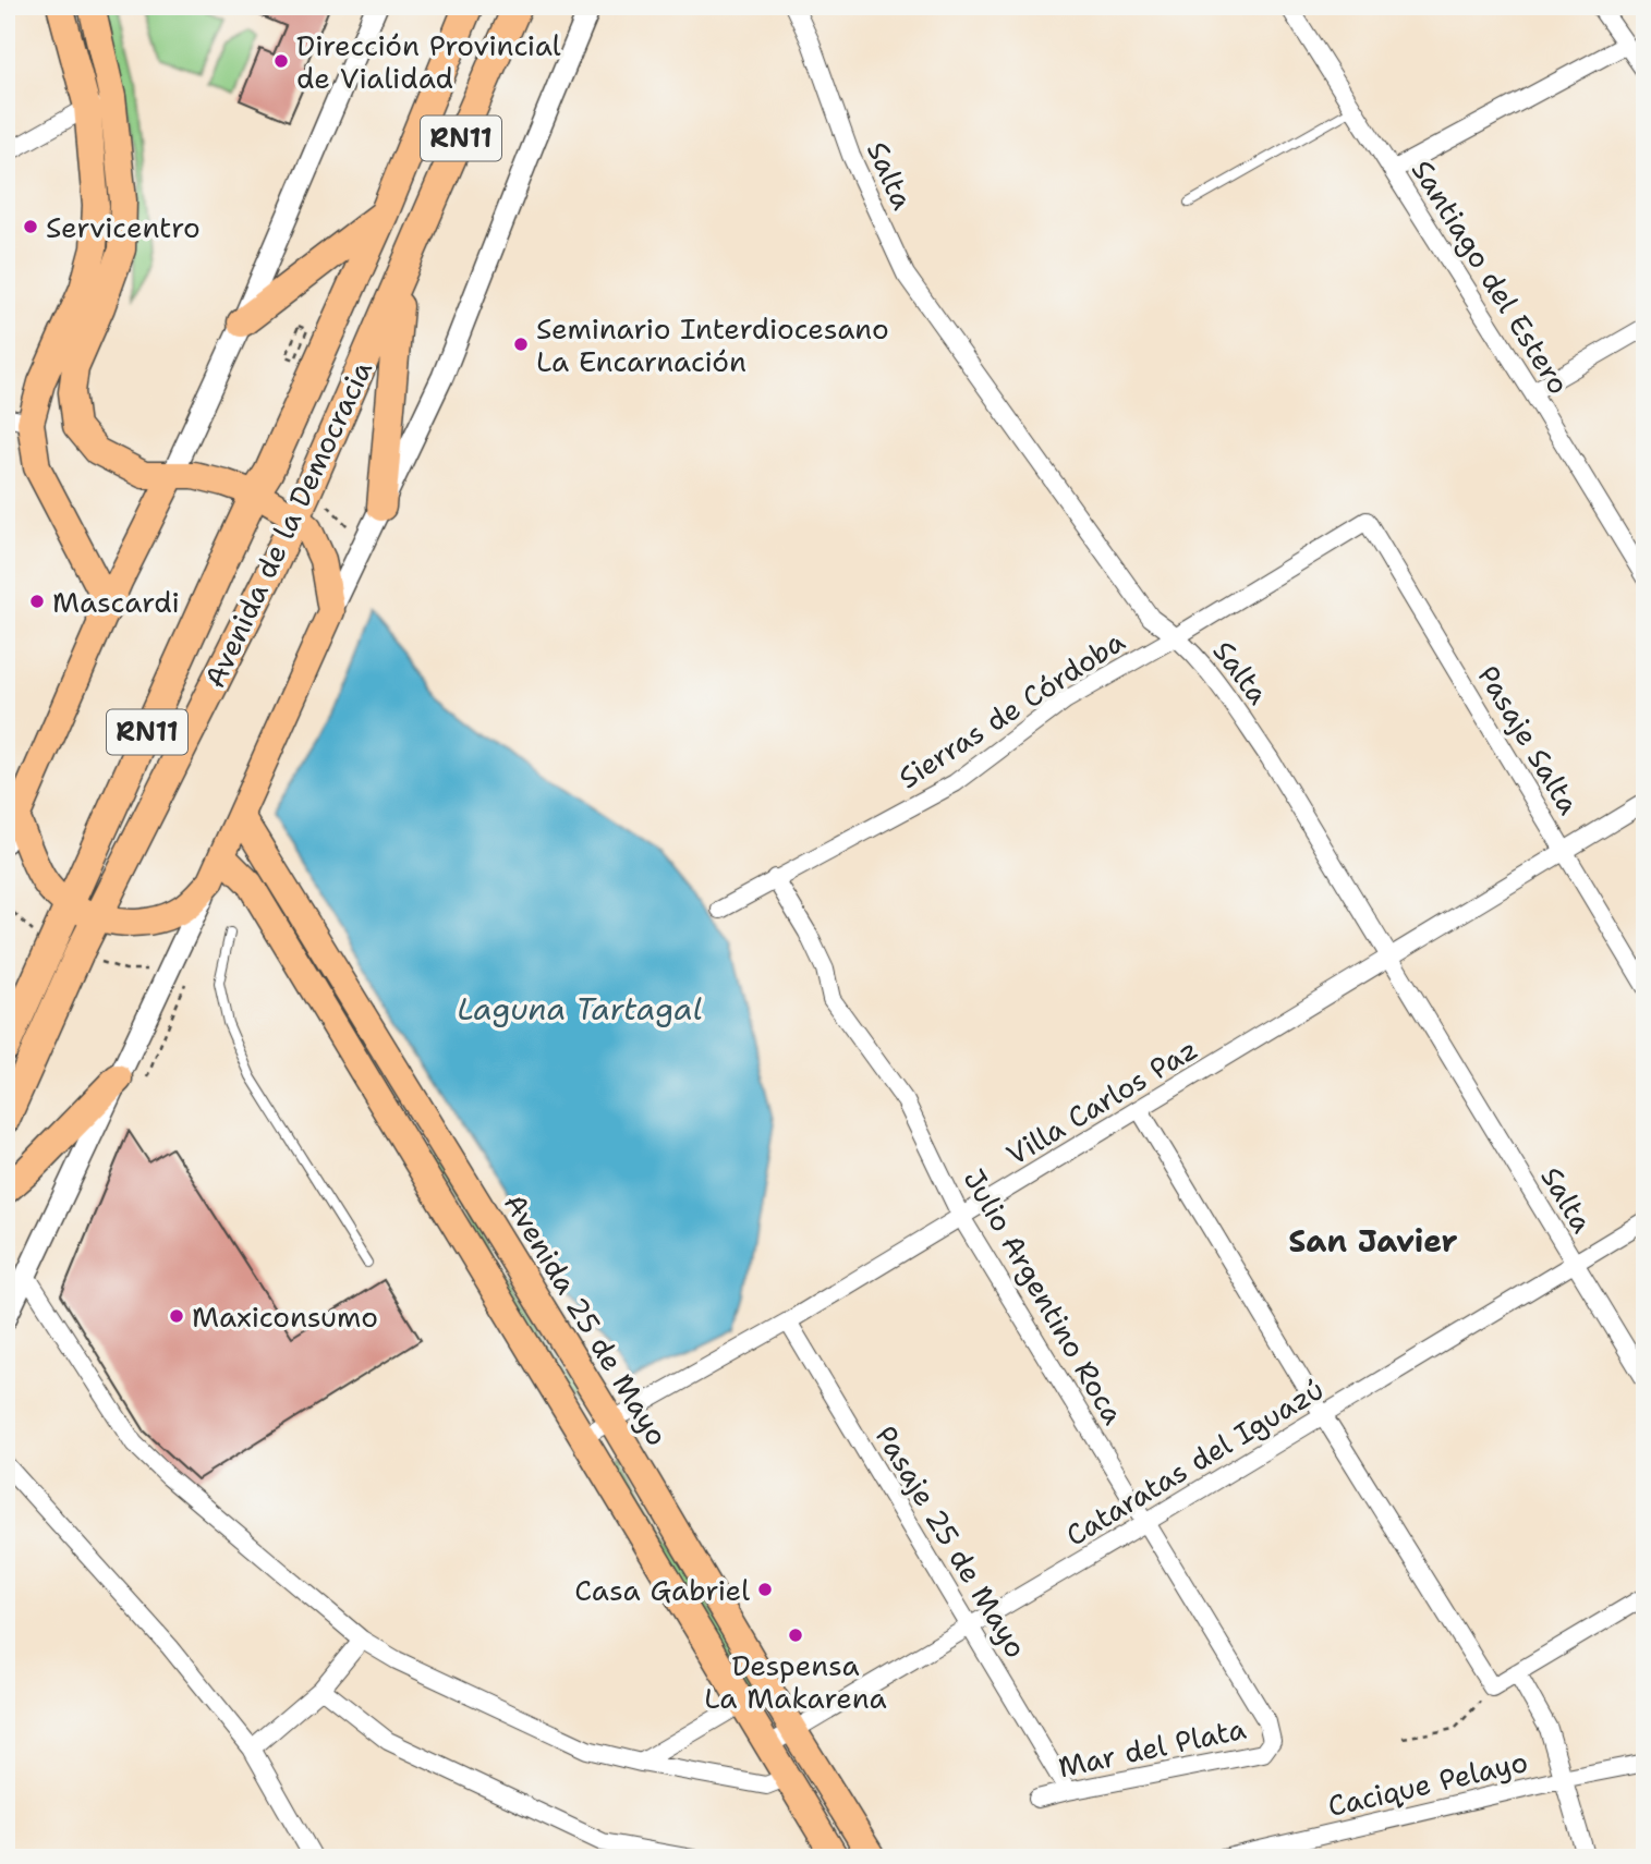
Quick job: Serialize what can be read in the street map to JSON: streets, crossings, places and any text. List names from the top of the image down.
{
  "streets": {
    "highway": ["RN11", "Avenida de la Democracia"],
    "main road": ["Avenida 25 de Mayo"],
    "street": [
      "Salta",
      "Santiago del Estero",
      "Sierras de Córdoba",
      "Pasaje Salta",
      "Villa Carlos Paz",
      "Julio Argentino Roca",
      "Cataratas del Iguazú",
      "Pasaje 25 de Mayo",
      "Mar del Plata",
      "Cacique Pelayo"
    ]
  },
  "crossings": [
    ["Salta", "Sierras de Córdoba"],
    ["Salta", "Villa Carlos Paz"],
    ["Salta", "Cataratas del Iguazú"],
    ["Sierras de Córdoba", "Pasaje Salta"],
    ["Sierras de Córdoba", "Julio Argentino Roca"],
    ["Pasaje Salta", "Villa Carlos Paz"],
    ["Villa Carlos Paz", "Julio Argentino Roca"],
    ["Villa Carlos Paz", "Avenida 25 de Mayo"],
    ["Villa Carlos Paz", "Pasaje 25 de Mayo"],
    ["Julio Argentino Roca", "Cataratas del Iguazú"],
    ["Julio Argentino Roca", "Mar del Plata"],
    ["Avenida 25 de Mayo", "Cataratas del Iguazú"],
    ["Cataratas del Iguazú", "Pasaje 25 de Mayo"],
    ["Pasaje 25 de Mayo", "Mar del Plata"]
  ],
  "districts": ["San Javier"],
  "water": ["Laguna Tartagal"],
  "places": [
    "Dirección Provincial de Vialidad",
    "Servicentro",
    "Seminario Interdiocesano La Encarnación",
    "Mascardi",
    "Maxiconsumo",
    "Casa Gabriel",
    "Despensa La Makarena"
  ]
}
